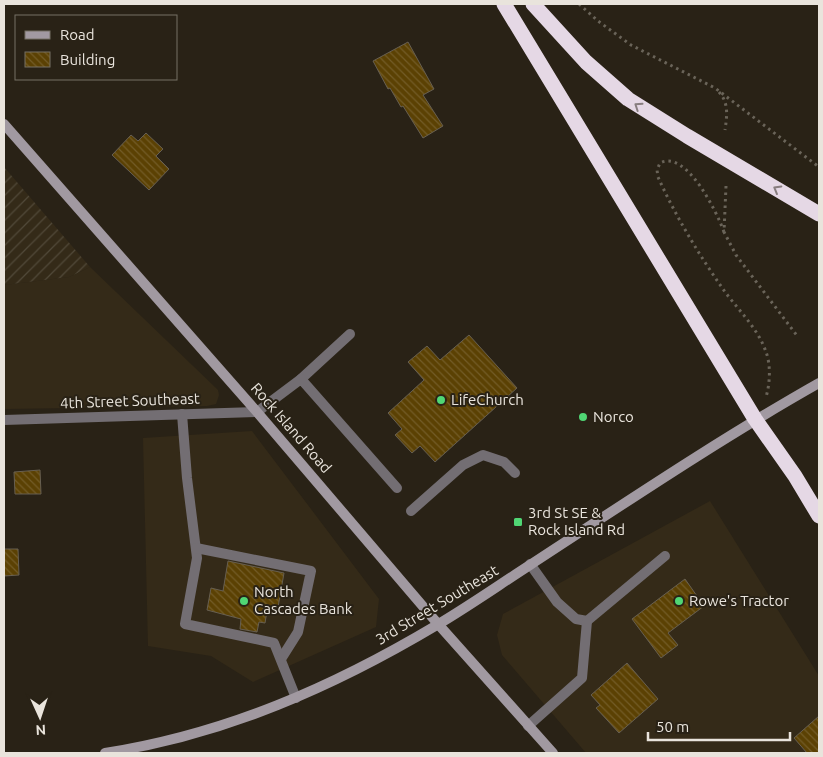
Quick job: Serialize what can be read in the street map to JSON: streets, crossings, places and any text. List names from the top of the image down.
{
  "streets": {
    "main road": ["Rock Island Road", "3rd Street Southeast"],
    "street": ["4th Street Southeast"]
  },
  "crossings": [
    ["4th Street Southeast", "Rock Island Road"],
    ["Rock Island Road", "3rd Street Southeast"]
  ],
  "places": {
    "other": [
      "LifeChurch",
      "Norco",
      "North Cascades Bank",
      "Rowe's Tractor"
    ],
    "transit": ["3rd St SE & Rock Island Rd"]
  },
  "legend": ["Road", "Building"],
  "scale_bar": "50 m",
  "north": "bottom"
}
